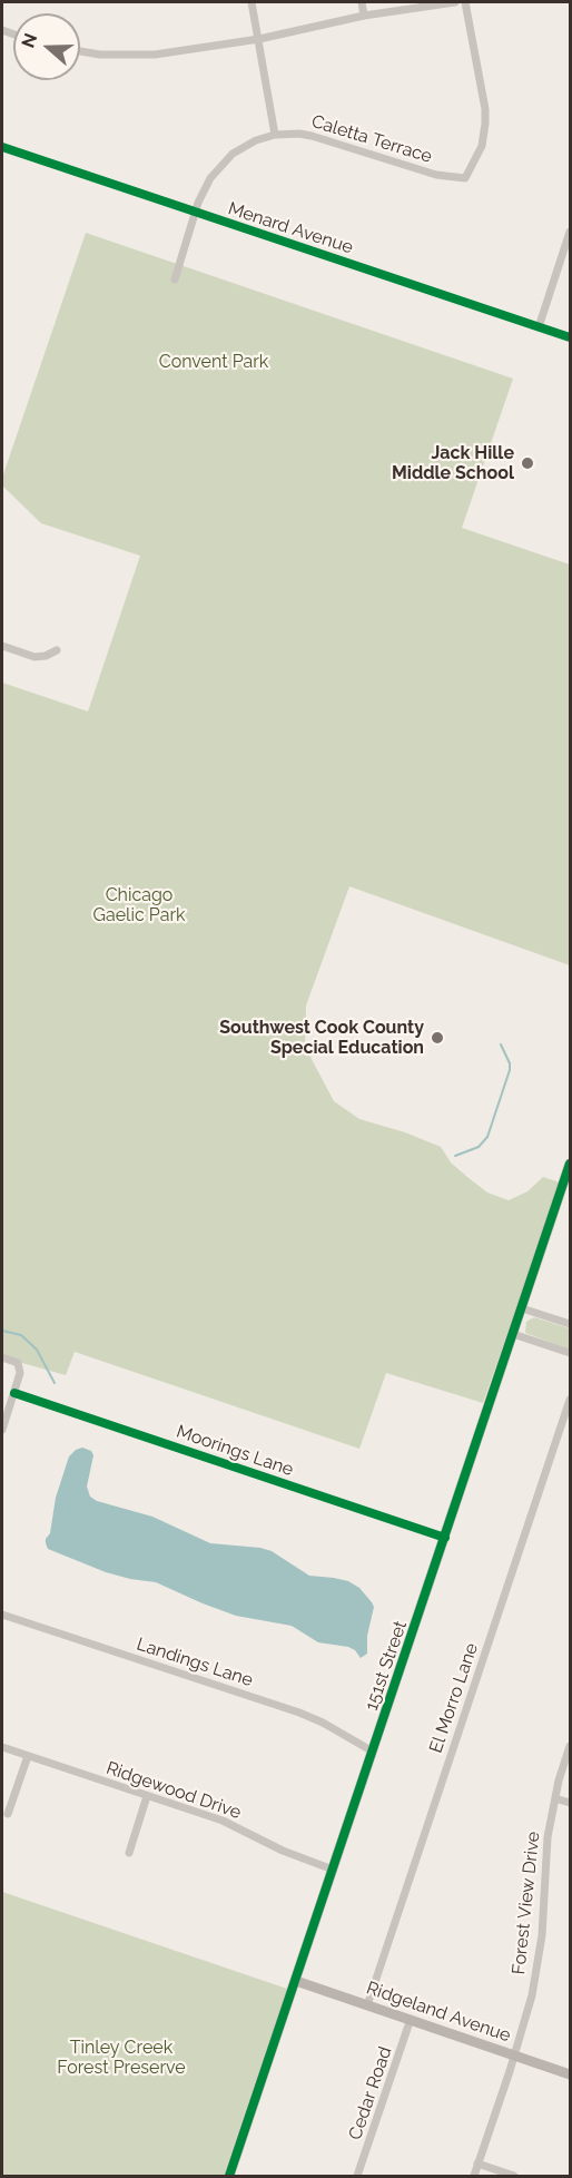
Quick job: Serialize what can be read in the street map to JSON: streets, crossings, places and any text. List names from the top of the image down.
{
  "streets": {
    "street": [
      "Caletta Terrace",
      "Menard Avenue",
      "Moorings Lane",
      "Landings Lane",
      "151st Street",
      "El Morro Lane",
      "Ridgewood Drive",
      "Forest View Drive",
      "Ridgeland Avenue",
      "Cedar Road"
    ]
  },
  "crossings": [
    ["Caletta Terrace", "Menard Avenue"],
    ["Moorings Lane", "151st Street"],
    ["Landings Lane", "151st Street"],
    ["151st Street", "Ridgewood Drive"],
    ["151st Street", "Ridgeland Avenue"],
    ["El Morro Lane", "Ridgeland Avenue"],
    ["Forest View Drive", "Ridgeland Avenue"],
    ["Ridgeland Avenue", "Cedar Road"]
  ],
  "parks": ["Convent Park", "Chicago Gaelic Park", "Tinley Creek Forest Preserve"],
  "places": ["Jack Hille Middle School", "Southwest Cook County Special Education"],
  "north": "left"
}
